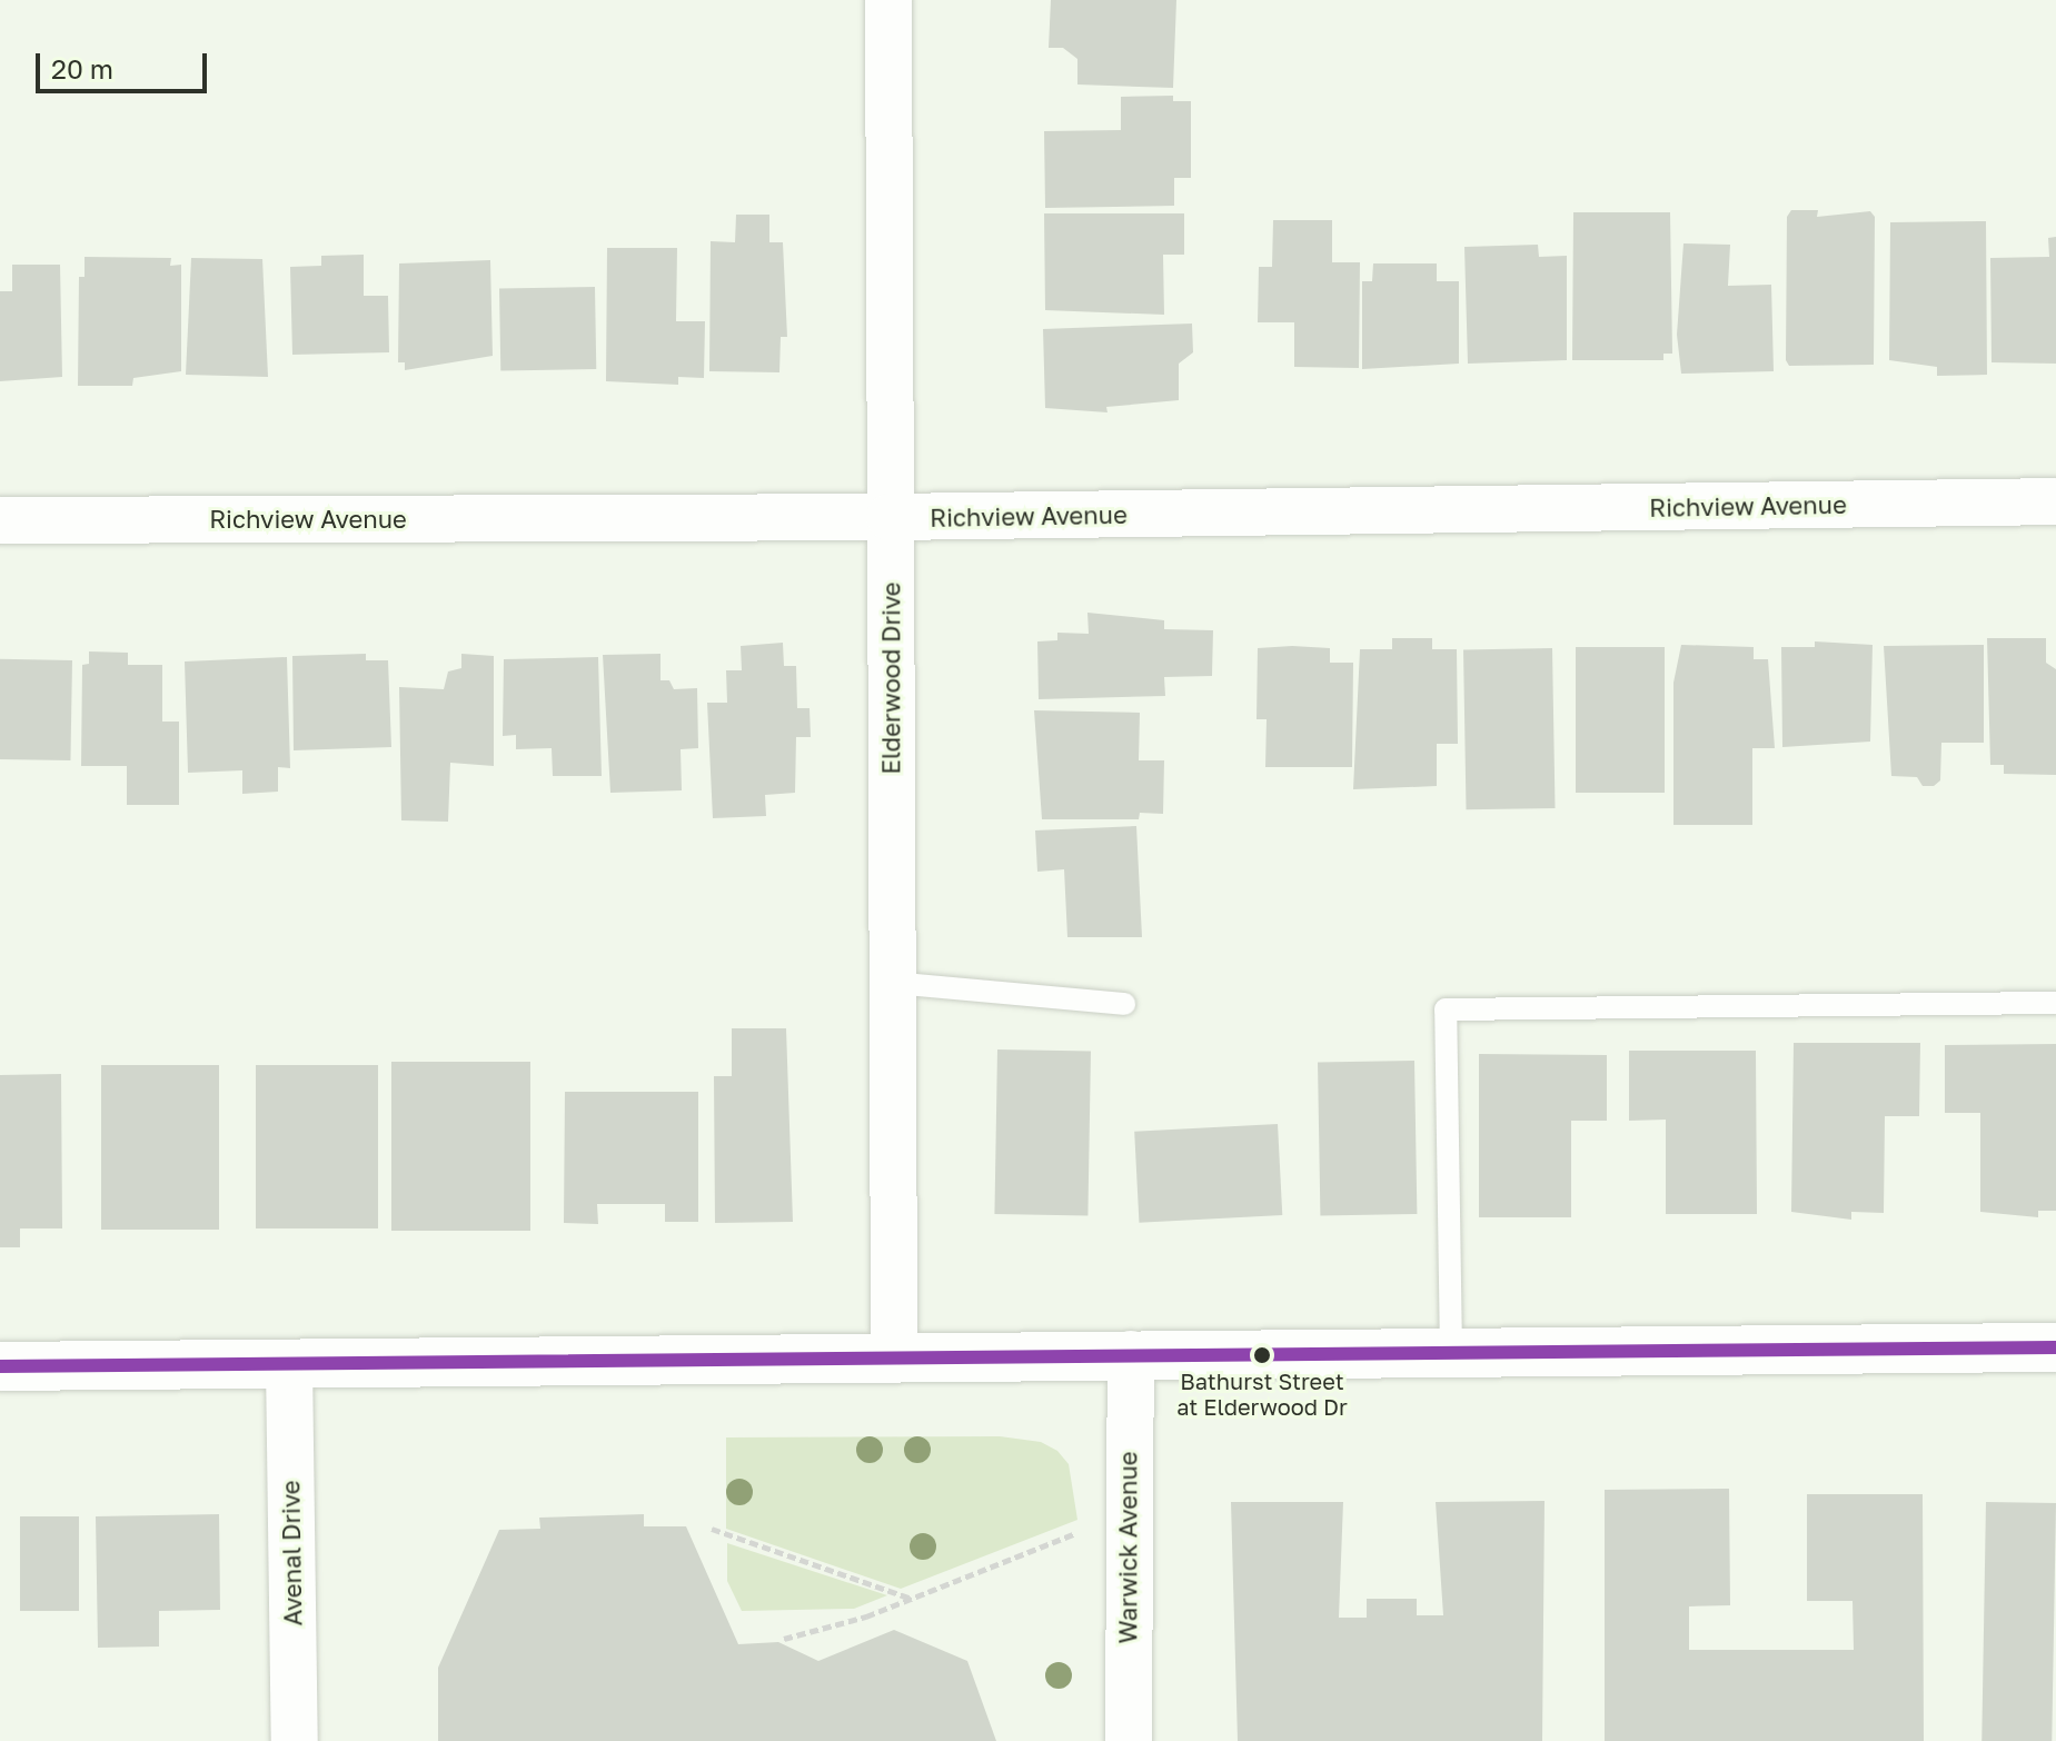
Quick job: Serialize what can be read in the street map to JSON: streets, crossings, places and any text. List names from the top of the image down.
{
  "streets": {
    "street": [
      "Richview Avenue",
      "Elderwood Drive",
      "Warwick Avenue",
      "Avenal Drive"
    ]
  },
  "crossings": [
    ["Richview Avenue", "Elderwood Drive"]
  ],
  "places": ["Bathurst Street at Elderwood Dr"],
  "scale_bar": "20 m"
}
